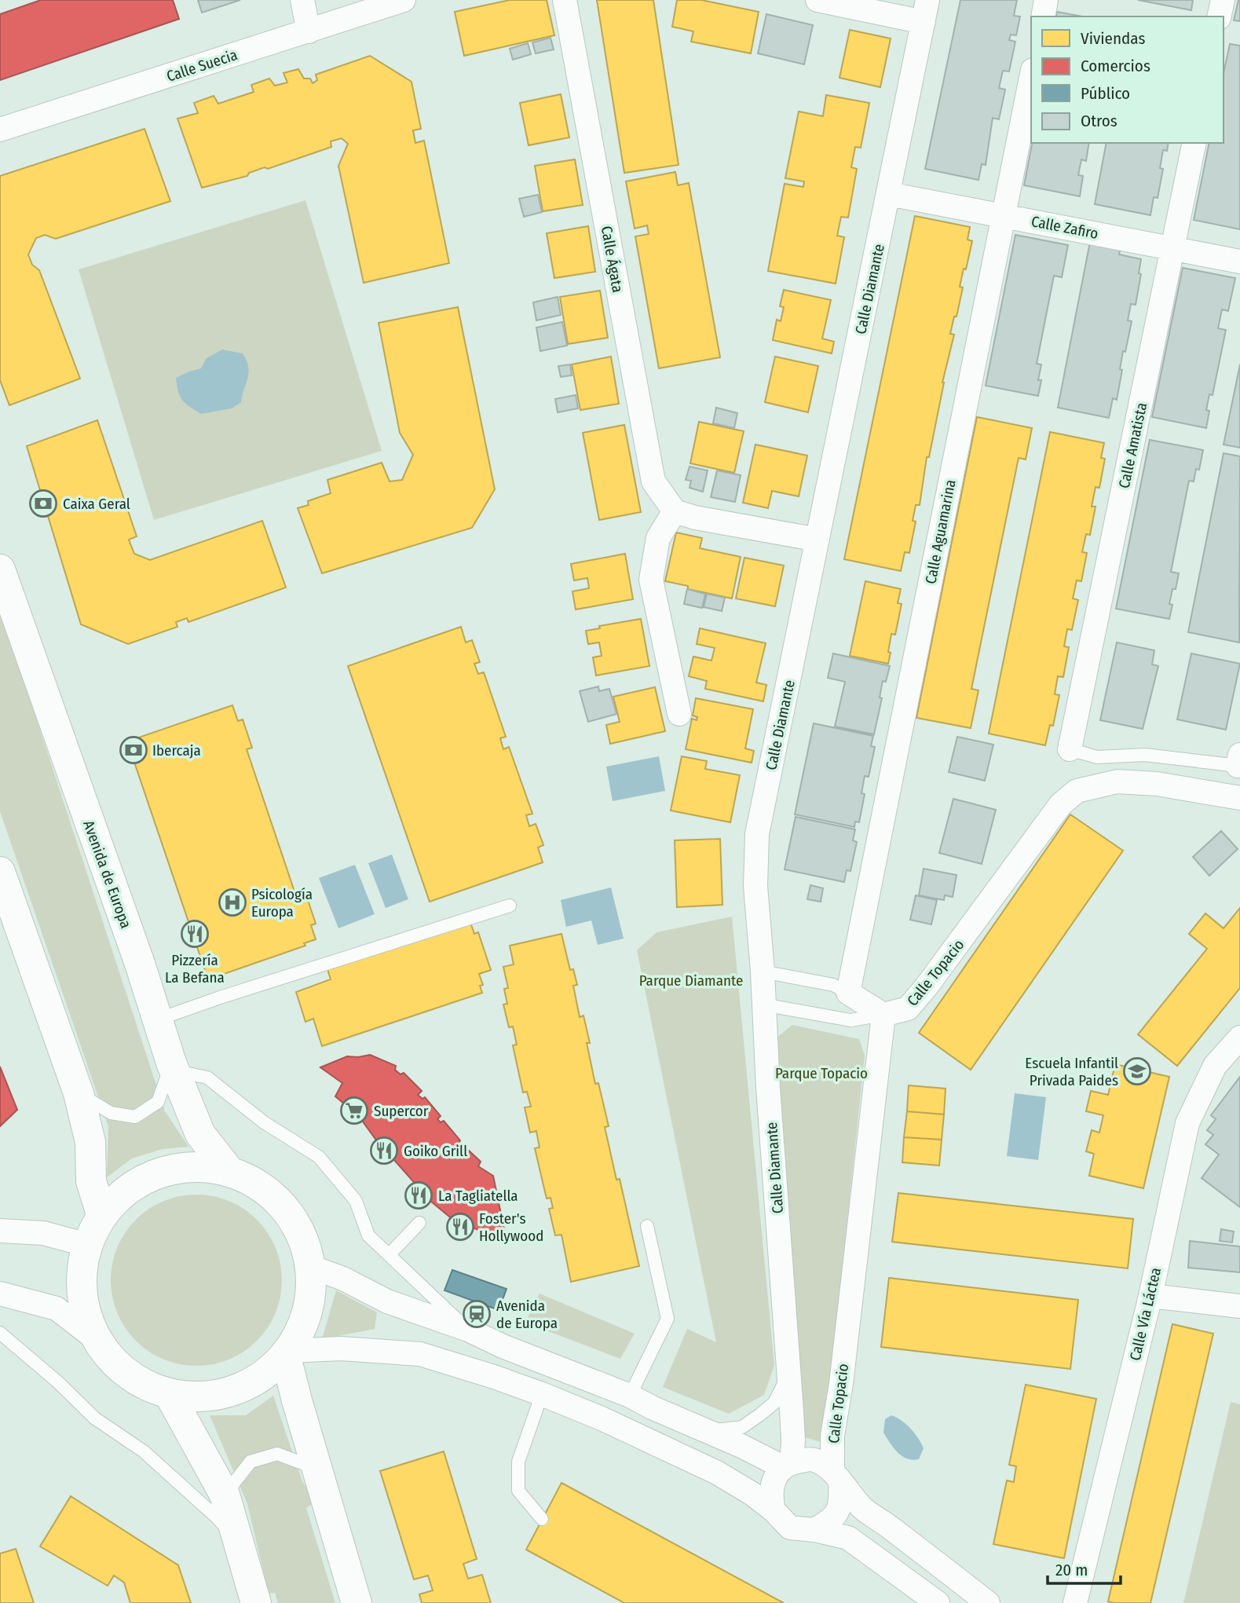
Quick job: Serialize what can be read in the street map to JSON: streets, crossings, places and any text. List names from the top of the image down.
{
  "streets": {
    "street": [
      "Calle Suecia",
      "Calle Zafiro",
      "Calle Ágata",
      "Calle Diamante",
      "Calle Amatista",
      "Calle Aguamarina",
      "Avenida de Europa",
      "Calle Topacio",
      "Calle Vía Láctea"
    ]
  },
  "crossings": [
    ["Calle Zafiro", "Calle Diamante"],
    ["Calle Zafiro", "Calle Amatista"],
    ["Calle Zafiro", "Calle Aguamarina"],
    ["Calle Diamante", "Calle Topacio"]
  ],
  "parks": ["Parque Diamante", "Parque Topacio"],
  "places": {
    "bank": ["Caixa Geral", "Ibercaja"],
    "hospital": ["Psicología Europa"],
    "restaurant": [
      "Pizzería La Befana",
      "Goiko Grill",
      "La Tagliatella",
      "Foster's Hollywood"
    ],
    "school or university": ["Escuela Infantil Privada Paides"],
    "supermarket": ["Supercor"],
    "station": ["Avenida de Europa"]
  },
  "legend": [
    "Viviendas",
    "Comercios",
    "Público",
    "Otros"
  ],
  "scale_bar": "20 m"
}
